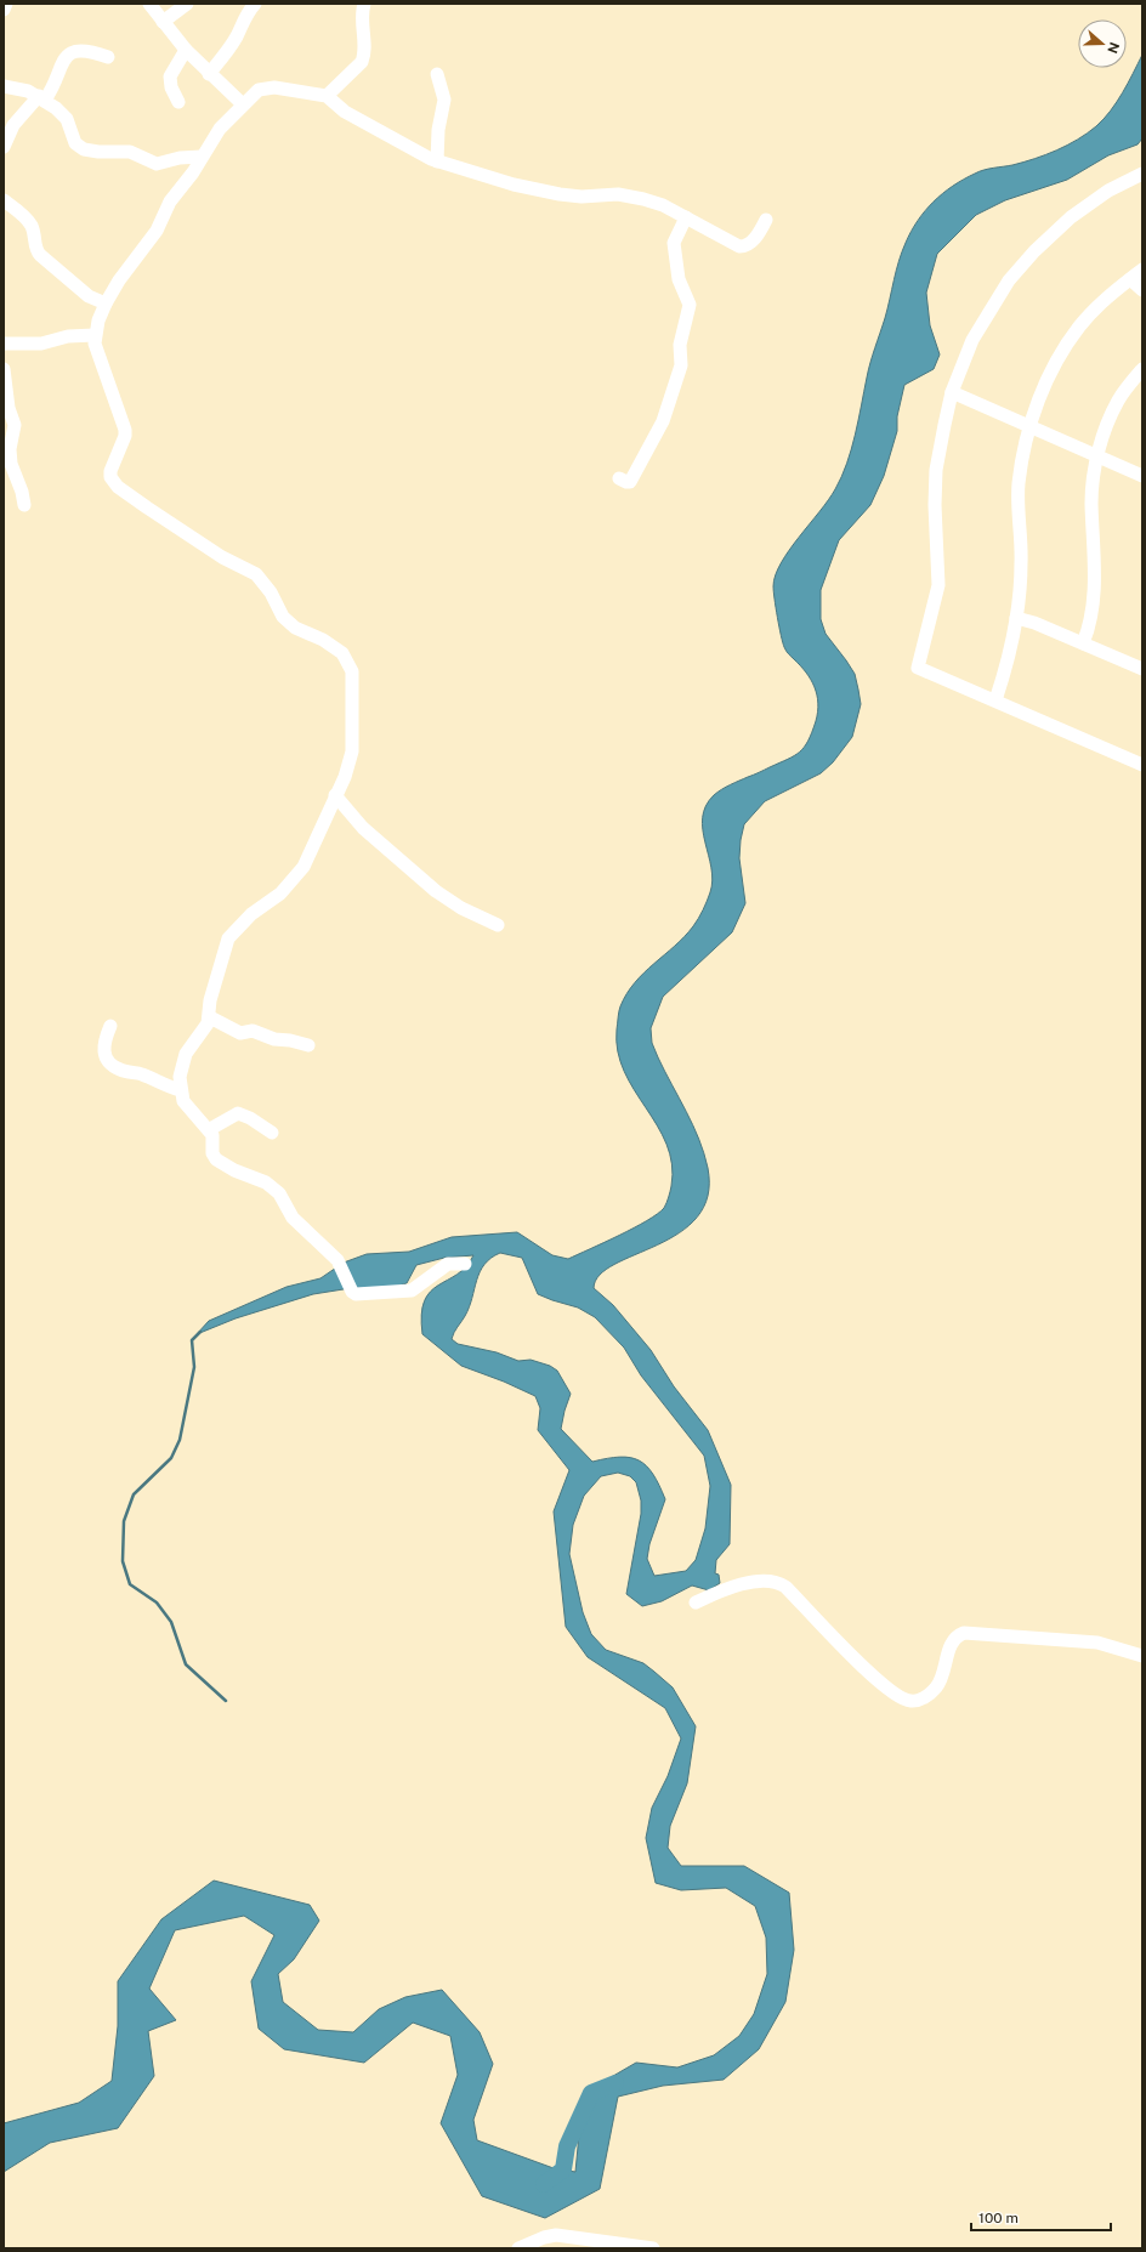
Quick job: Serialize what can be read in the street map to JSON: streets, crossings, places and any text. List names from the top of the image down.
{
  "scale_bar": "100 m",
  "north": "right"
}
